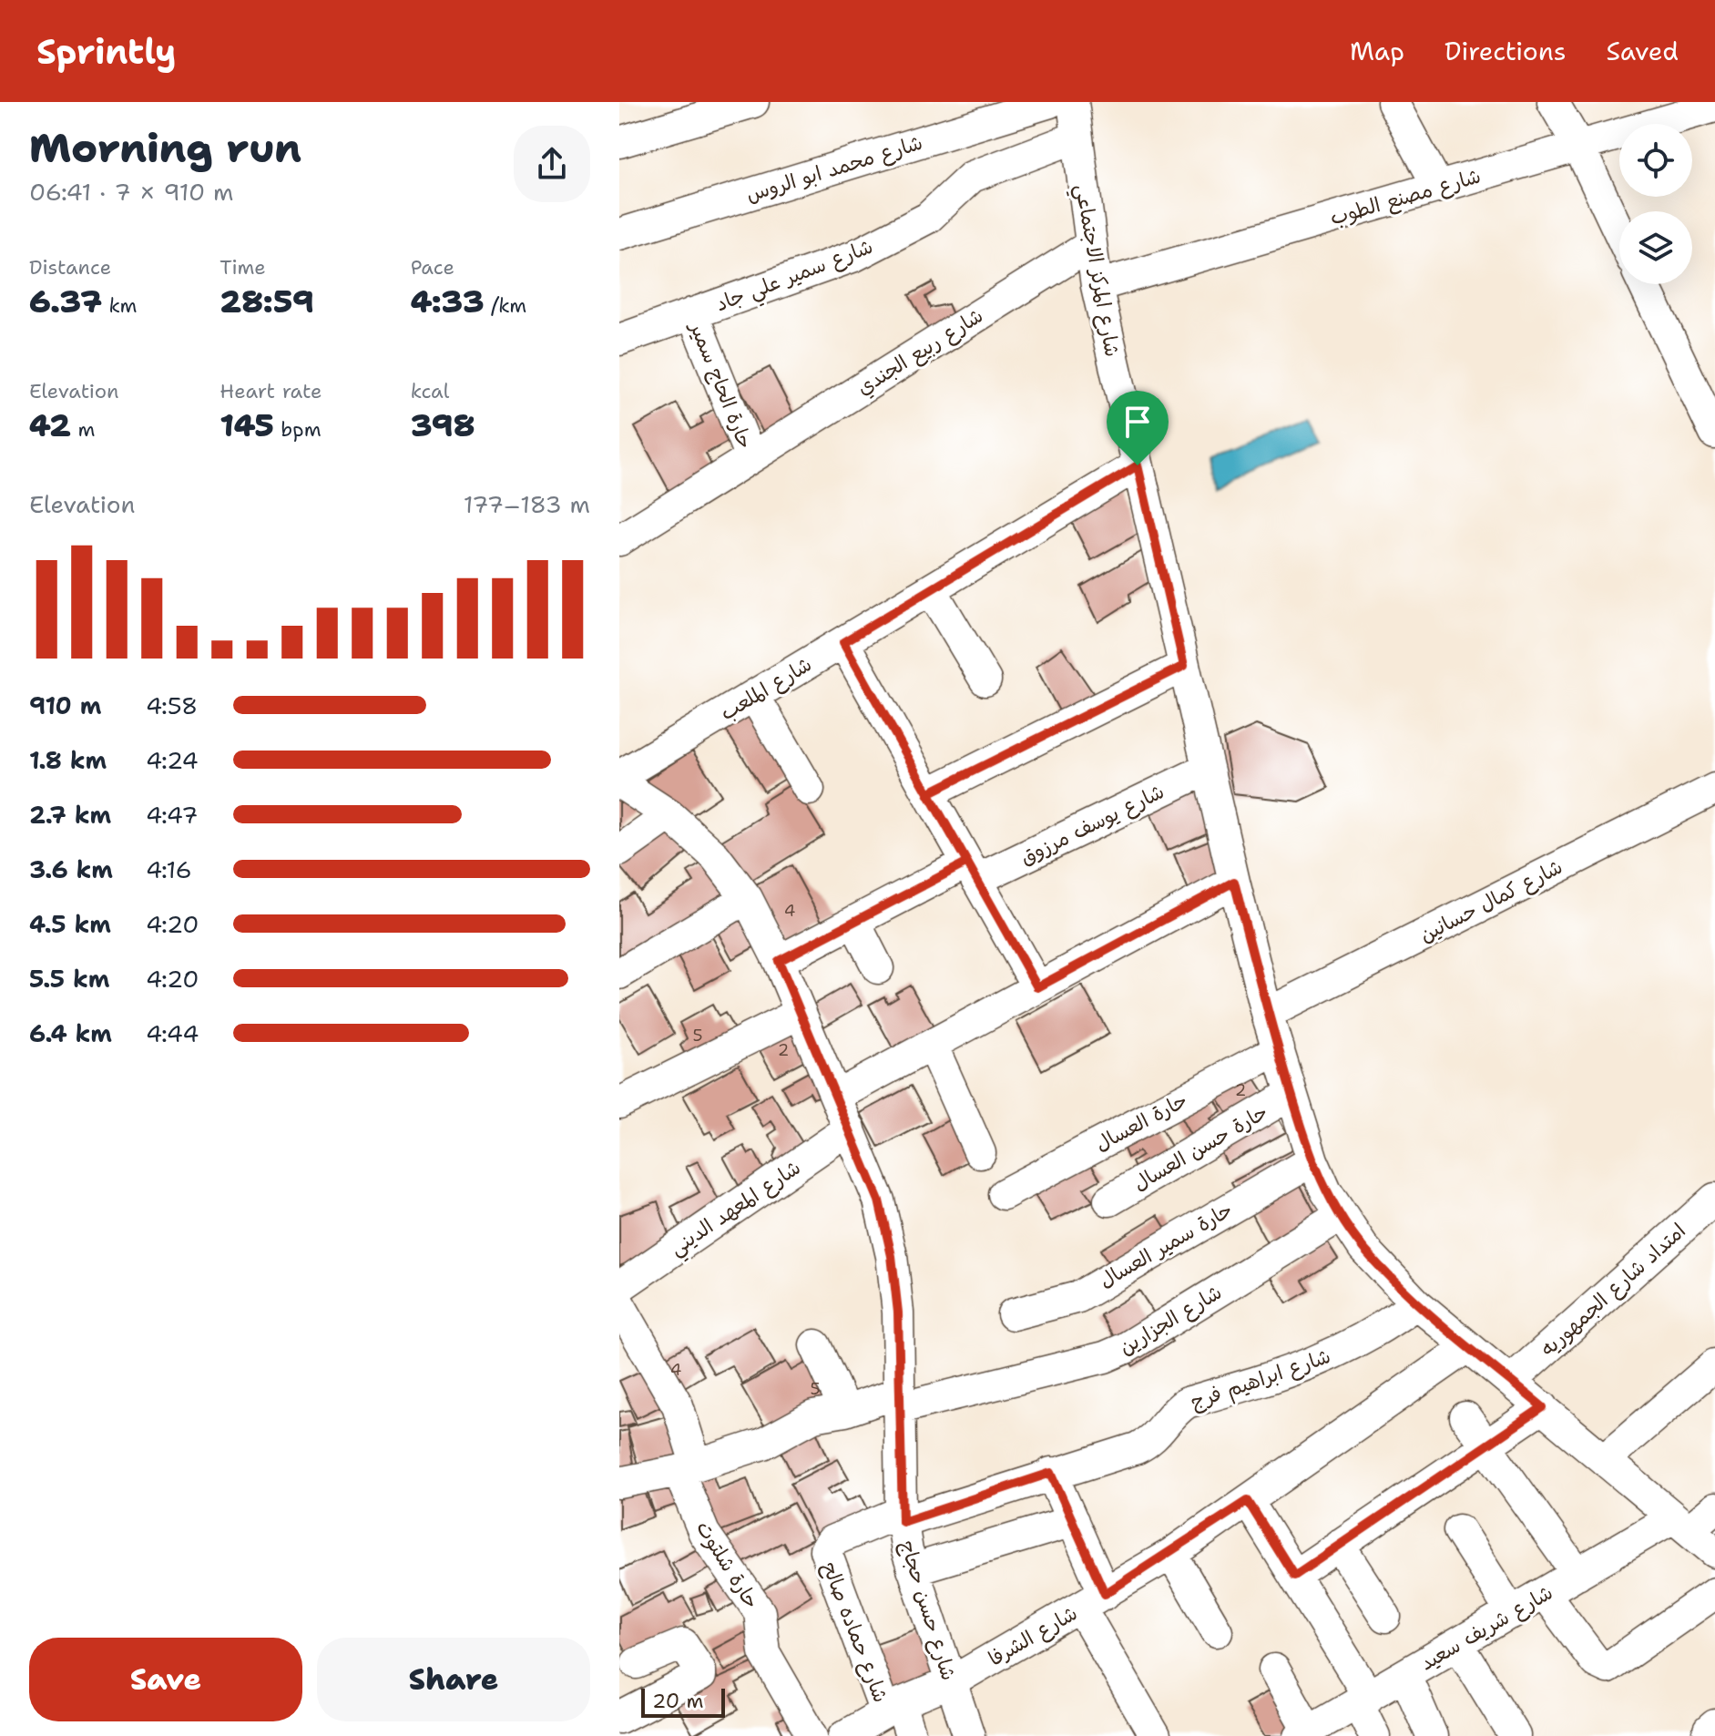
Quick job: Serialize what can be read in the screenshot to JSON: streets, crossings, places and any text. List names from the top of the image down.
{
  "streets": {
    "street": [
      "شارع محمد ابو الروس",
      "شارع مصنع الطوب",
      "شارع المركز الاجتماعي",
      "شارع سمير علي جاد",
      "شارع ربيع الجندي",
      "حارة الحاج سمير",
      "شارع الملعب",
      "شارع يوسف مرزوق",
      "شارع كمال حسانين",
      "حارة العسال",
      "حارة حسن العسال",
      "شارع المعهد الديني",
      "حارة سمير العسال",
      "امتداد شارع الجمهوريه",
      "شارع الجزارين",
      "شارع ابراهيم فرج",
      "حارة شلتوت",
      "شارع حسن حجاج",
      "شارع شريف سعيد",
      "شارع حماده صالح",
      "شارع الشرفا"
    ]
  },
  "crossings": [
    ["شارع مصنع الطوب", "شارع المركز الاجتماعي"],
    ["شارع المركز الاجتماعي", "شارع سمير علي جاد"],
    ["شارع المركز الاجتماعي", "شارع ربيع الجندي"],
    ["شارع المركز الاجتماعي", "شارع الملعب"],
    ["شارع المركز الاجتماعي", "شارع يوسف مرزوق"],
    ["شارع المركز الاجتماعي", "شارع كمال حسانين"],
    ["شارع المركز الاجتماعي", "حارة العسال"],
    ["شارع المركز الاجتماعي", "حارة حسن العسال"],
    ["شارع المركز الاجتماعي", "حارة سمير العسال"],
    ["شارع المركز الاجتماعي", "امتداد شارع الجمهوريه"],
    ["شارع المركز الاجتماعي", "شارع الجزارين"],
    ["شارع المركز الاجتماعي", "شارع ابراهيم فرج"],
    ["شارع المركز الاجتماعي", "شارع شريف سعيد"],
    ["شارع المركز الاجتماعي", "شارع الشرفا"],
    ["شارع سمير علي جاد", "حارة الحاج سمير"],
    ["شارع ربيع الجندي", "حارة الحاج سمير"],
    ["شارع يوسف مرزوق", "شارع حسن حجاج"],
    ["شارع المعهد الديني", "شارع حسن حجاج"],
    ["شارع الجزارين", "حارة شلتوت"],
    ["شارع الجزارين", "شارع حسن حجاج"],
    ["شارع ابراهيم فرج", "شارع حسن حجاج"],
    ["شارع ابراهيم فرج", "شارع حماده صالح"],
    ["شارع حسن حجاج", "شارع حماده صالح"],
    ["شارع حسن حجاج", "شارع الشرفا"],
    ["شارع حماده صالح", "شارع الشرفا"]
  ],
  "house_numbers": [
    "4",
    "5",
    "2",
    "2",
    "4",
    "5"
  ],
  "scale_bar": "20 m",
  "page": {
    "header": "Sprintly",
    "nav": ["Map", "Directions", "Saved"],
    "heading": ["Morning run", "06:41 · 7 × 910 m"],
    "stats": [
      ["Distance", "6.37 km"],
      ["Time", "28:59"],
      ["Pace", "4:33 /km"],
      ["Elevation", "42 m"],
      ["Heart rate", "145 bpm"],
      ["kcal", "398"]
    ],
    "chart": ["Elevation", "177–183 m"],
    "list": [
      {
        "name": "910 m",
        "note": "4:58"
      },
      {
        "name": "1.8 km",
        "note": "4:24"
      },
      {
        "name": "2.7 km",
        "note": "4:47"
      },
      {
        "name": "3.6 km",
        "note": "4:16"
      },
      {
        "name": "4.5 km",
        "note": "4:20"
      },
      {
        "name": "5.5 km",
        "note": "4:20"
      },
      {
        "name": "6.4 km",
        "note": "4:44"
      }
    ],
    "buttons": ["Save", "Share"],
    "scale": "20 m"
  }
}
